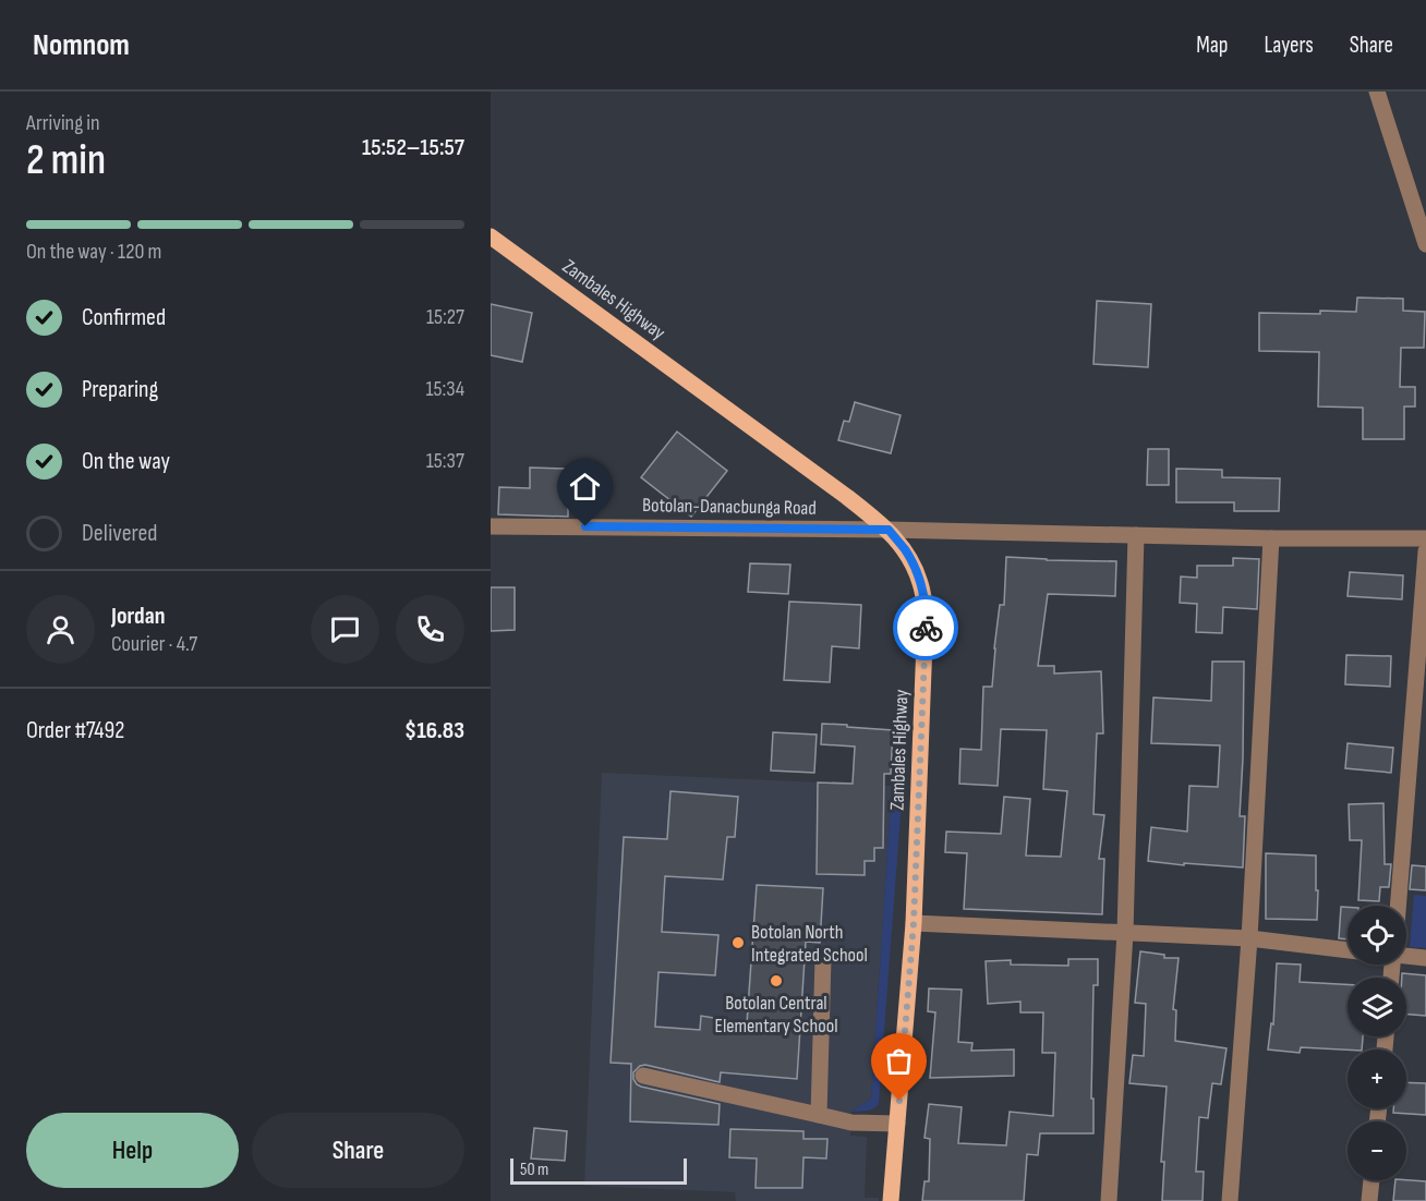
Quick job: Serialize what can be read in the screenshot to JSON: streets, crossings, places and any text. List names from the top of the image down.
{
  "streets": {
    "main road": ["Zambales Highway"],
    "street": ["Botolan-Danacbunga Road"]
  },
  "crossings": [
    ["Zambales Highway", "Botolan-Danacbunga Road"]
  ],
  "places": ["Botolan North Integrated School", "Botolan Central Elementary School"],
  "scale_bar": "50 m",
  "page": {
    "header": "Nomnom",
    "nav": ["Map", "Layers", "Share"],
    "heading": ["2 min", "Arriving in", "15:52–15:57"],
    "panel": [
      "Jordan",
      "Courier · 4.7",
      "Order #7492",
      "$16.83"
    ],
    "bar": "On the way · 120 m",
    "list": [
      ["Confirmed", "15:27"],
      ["Preparing", "15:34"],
      ["On the way", "15:37"],
      "Delivered"
    ],
    "map_buttons": ["+", "−"],
    "buttons": ["Help", "Share"],
    "scale": "50 m"
  }
}
